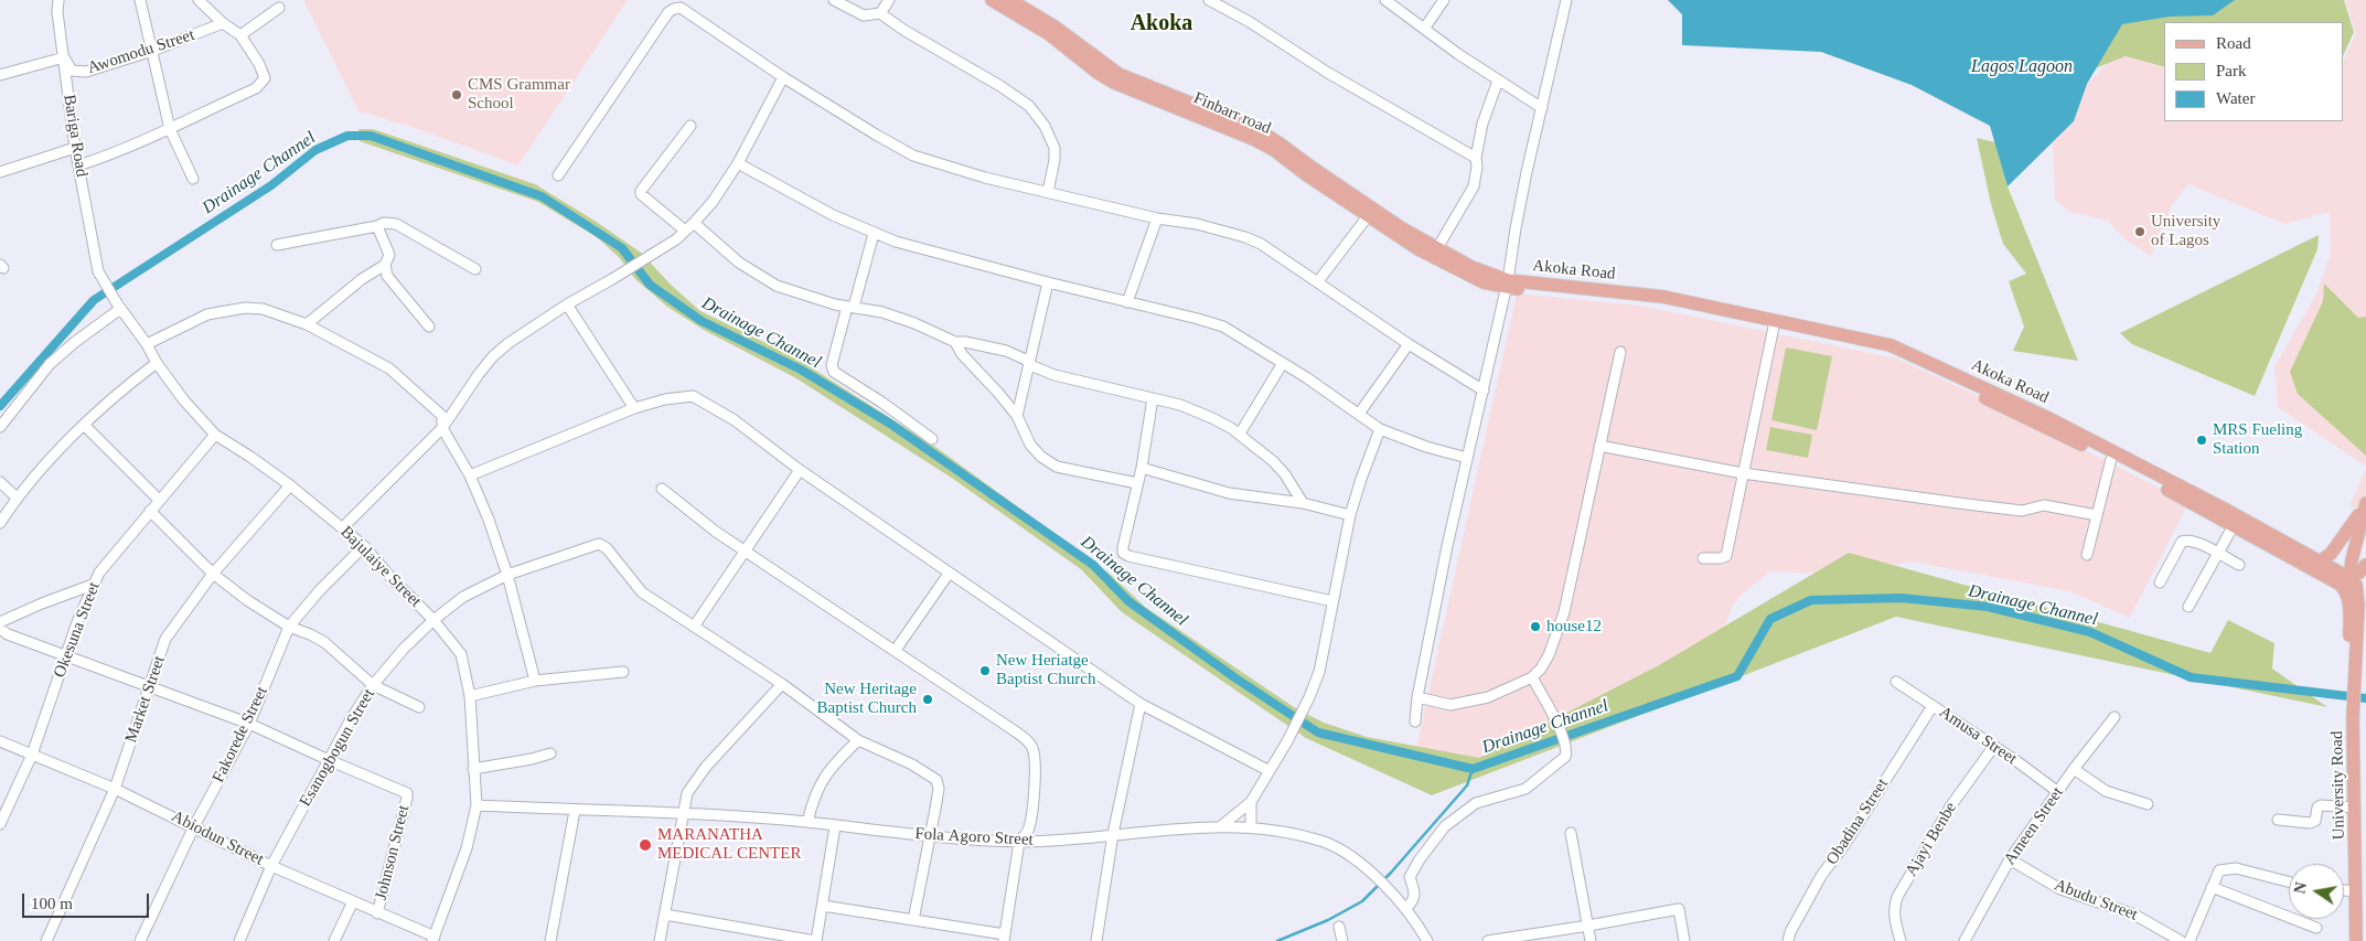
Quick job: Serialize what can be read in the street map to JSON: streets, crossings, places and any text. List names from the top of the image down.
{
  "streets": {
    "main road": ["Finbarr road", "Akoka Road", "University Road"],
    "street": [
      "Awomodu Street",
      "Bariga Road",
      "Bajulaiye Street",
      "Okesuna Street",
      "Market Street",
      "Fakorede Street",
      "Amusa Street",
      "Esanogbogun Street",
      "Obadina Street",
      "Ameen Street",
      "Fola Agoro Street",
      "Abiodun Street",
      "Ajayi Benbe",
      "Johnson Street",
      "Abudu Street"
    ]
  },
  "crossings": [
    ["Awomodu Street", "Bariga Road"],
    ["Bariga Road", "Bajulaiye Street"],
    ["Bajulaiye Street", "Okesuna Street"],
    ["Bajulaiye Street", "Market Street"],
    ["Bajulaiye Street", "Fakorede Street"],
    ["Bajulaiye Street", "Esanogbogun Street"],
    ["Bajulaiye Street", "Fola Agoro Street"],
    ["Bajulaiye Street", "Abiodun Street"],
    ["Okesuna Street", "Abiodun Street"],
    ["Market Street", "Abiodun Street"],
    ["Fakorede Street", "Abiodun Street"],
    ["Amusa Street", "Obadina Street"],
    ["Amusa Street", "Ameen Street"],
    ["Amusa Street", "Ajayi Benbe"],
    ["Esanogbogun Street", "Abiodun Street"],
    ["Esanogbogun Street", "Johnson Street"],
    ["Ameen Street", "Abudu Street"],
    ["Abiodun Street", "Johnson Street"]
  ],
  "districts": ["Akoka"],
  "water": ["Lagos Lagoon", "Drainage Channel"],
  "places": [
    "CMS Grammar School",
    "University of Lagos",
    "MRS Fueling Station",
    "house12",
    "New Heriatge Baptist Church",
    "New Heritage Baptist Church",
    "MARANATHA MEDICAL CENTER"
  ],
  "legend": ["Road", "Park", "Water"],
  "scale_bar": "100 m",
  "north": "left"
}
